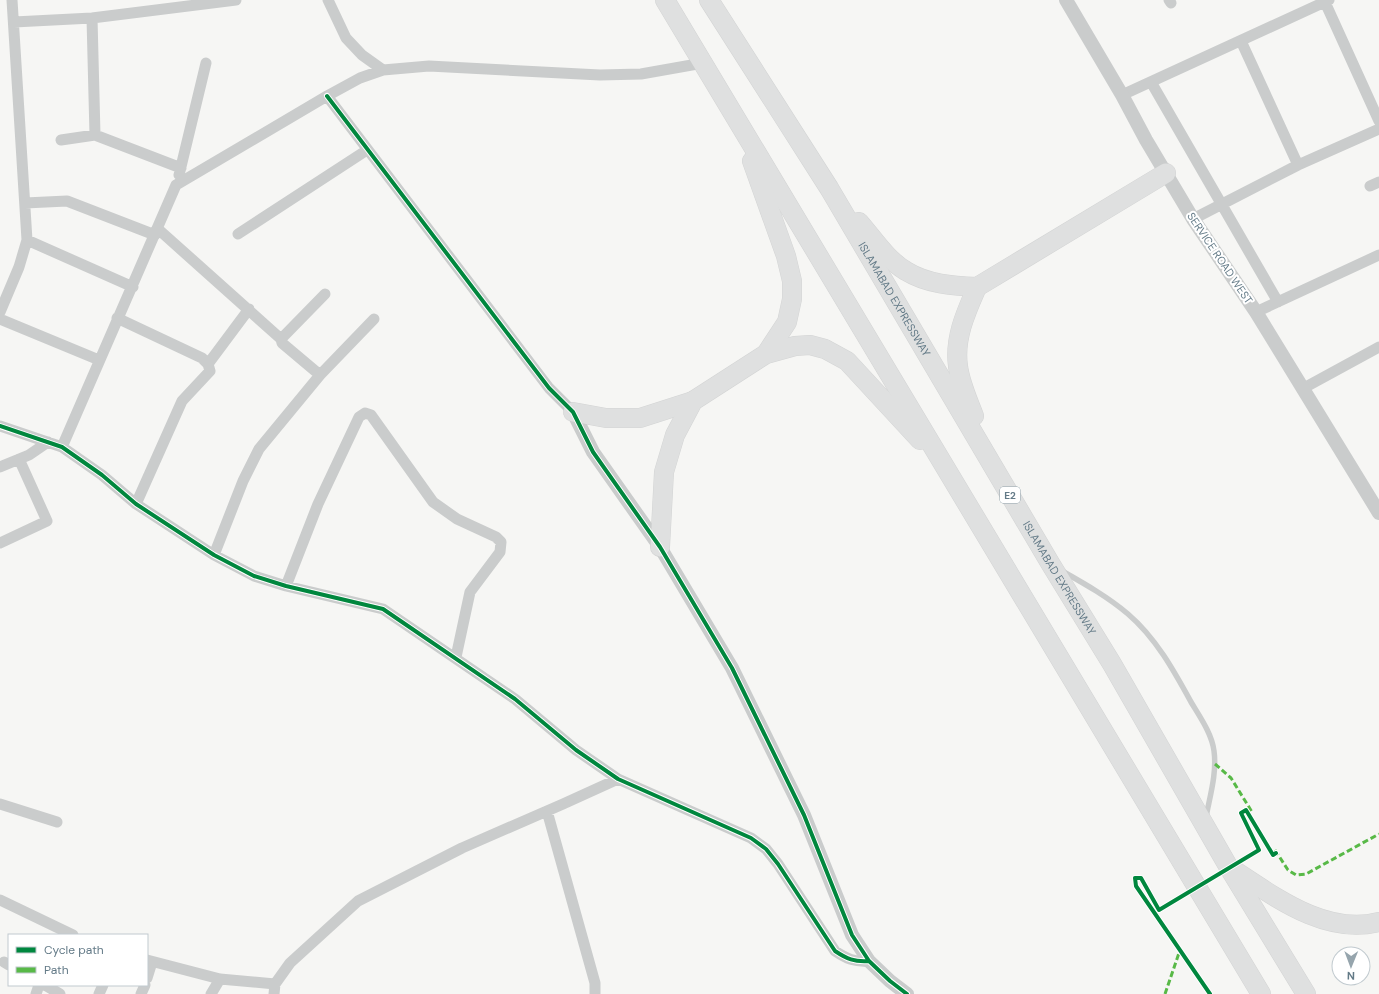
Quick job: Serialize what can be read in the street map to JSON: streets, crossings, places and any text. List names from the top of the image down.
{
  "streets": {
    "highway": ["ISLAMABAD EXPRESSWAY", "E2"],
    "street": ["SERVICE ROAD WEST"]
  },
  "legend": ["Cycle path", "Path"],
  "north": "bottom"
}
